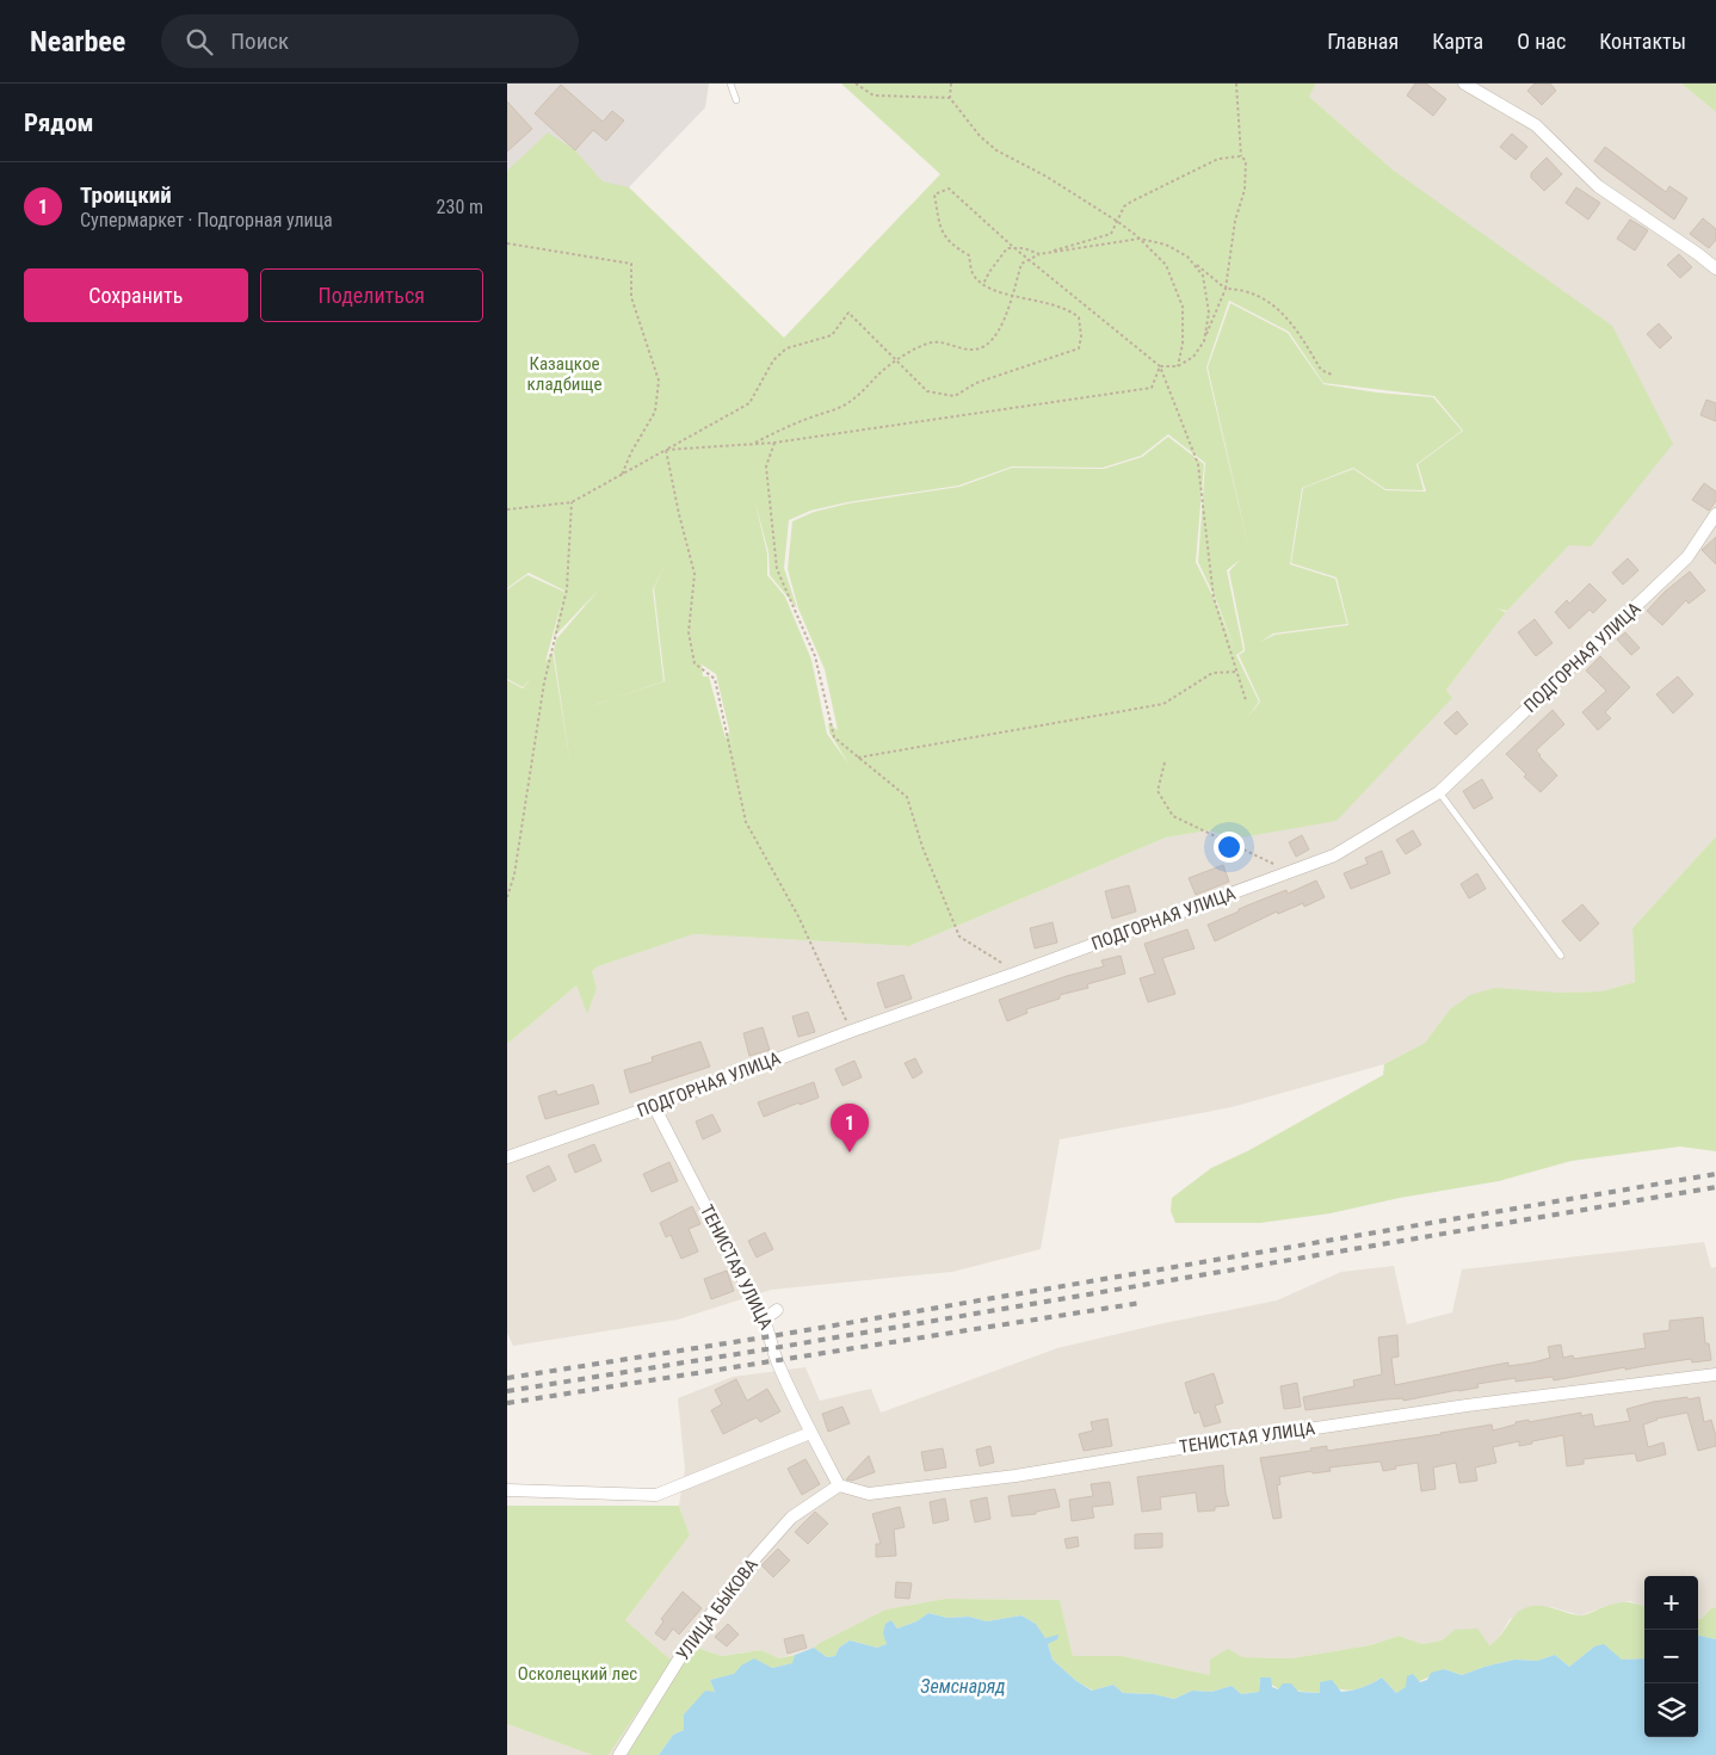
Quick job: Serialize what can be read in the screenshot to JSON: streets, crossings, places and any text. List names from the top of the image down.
{
  "streets": {
    "street": ["ПОДГОРНАЯ УЛИЦА", "ТЕНИСТАЯ УЛИЦА", "УЛИЦА БЫКОВА"]
  },
  "crossings": [
    ["ПОДГОРНАЯ УЛИЦА", "ТЕНИСТАЯ УЛИЦА"],
    ["ТЕНИСТАЯ УЛИЦА", "УЛИЦА БЫКОВА"]
  ],
  "water": ["Земснаряд"],
  "parks": ["Казацкое кладбище", "Осколецкий лес"],
  "page": {
    "header": "Nearbee",
    "search": "Поиск",
    "nav": [
      "Главная",
      "Карта",
      "О нас",
      "Контакты"
    ],
    "heading": "Рядом",
    "list": [
      {
        "mark": "1",
        "name": "Троицкий",
        "note": "Супермаркет · Подгорная улица",
        "value": "230 m"
      }
    ],
    "buttons": ["Сохранить", "Поделиться"],
    "pins": "1",
    "map_buttons": ["+", "−"]
  }
}
